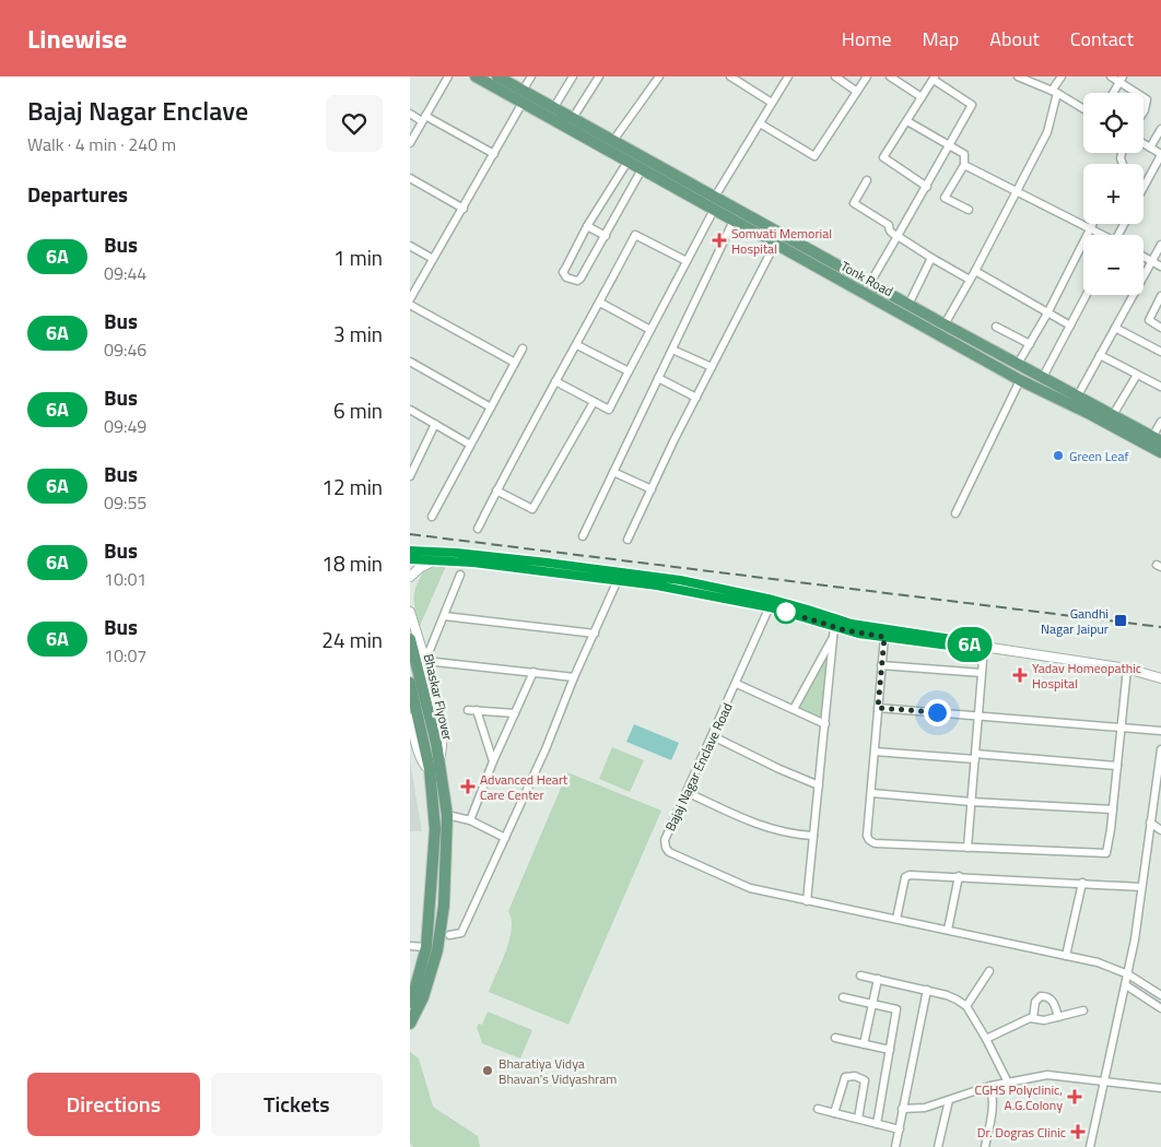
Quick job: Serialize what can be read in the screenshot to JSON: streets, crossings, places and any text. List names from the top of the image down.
{
  "streets": {
    "main road": ["Tonk Road", "Bhaskar Flyover"],
    "street": ["Bajaj Nagar Enclave Road"]
  },
  "places": {
    "health": [
      "Somvati Memorial Hospital",
      "Yadav Homeopathic Hospital",
      "Advanced Heart Care Center",
      "CGHS Polyclinic, A.G.Colony",
      "Dr. Dogras Clinic"
    ],
    "other": ["Green Leaf", "Bharatiya Vidya Bhavan's Vidyashram"],
    "transit": ["Gandhi Nagar Jaipur"]
  },
  "lines": ["bus line 6A"],
  "page": {
    "header": "Linewise",
    "nav": [
      "Home",
      "Map",
      "About",
      "Contact"
    ],
    "heading": [
      ["Bajaj Nagar Enclave", "Walk · 4 min · 240 m"],
      "Departures"
    ],
    "on_map": "6A",
    "map_buttons": ["+", "−"],
    "list": [
      {
        "mark": "6A",
        "name": "Bus",
        "note": "09:44",
        "value": "1 min"
      },
      {
        "mark": "6A",
        "name": "Bus",
        "note": "09:46",
        "value": "3 min"
      },
      {
        "mark": "6A",
        "name": "Bus",
        "note": "09:49",
        "value": "6 min"
      },
      {
        "mark": "6A",
        "name": "Bus",
        "note": "09:55",
        "value": "12 min"
      },
      {
        "mark": "6A",
        "name": "Bus",
        "note": "10:01",
        "value": "18 min"
      },
      {
        "mark": "6A",
        "name": "Bus",
        "note": "10:07",
        "value": "24 min"
      }
    ],
    "buttons": ["Directions", "Tickets"]
  }
}
